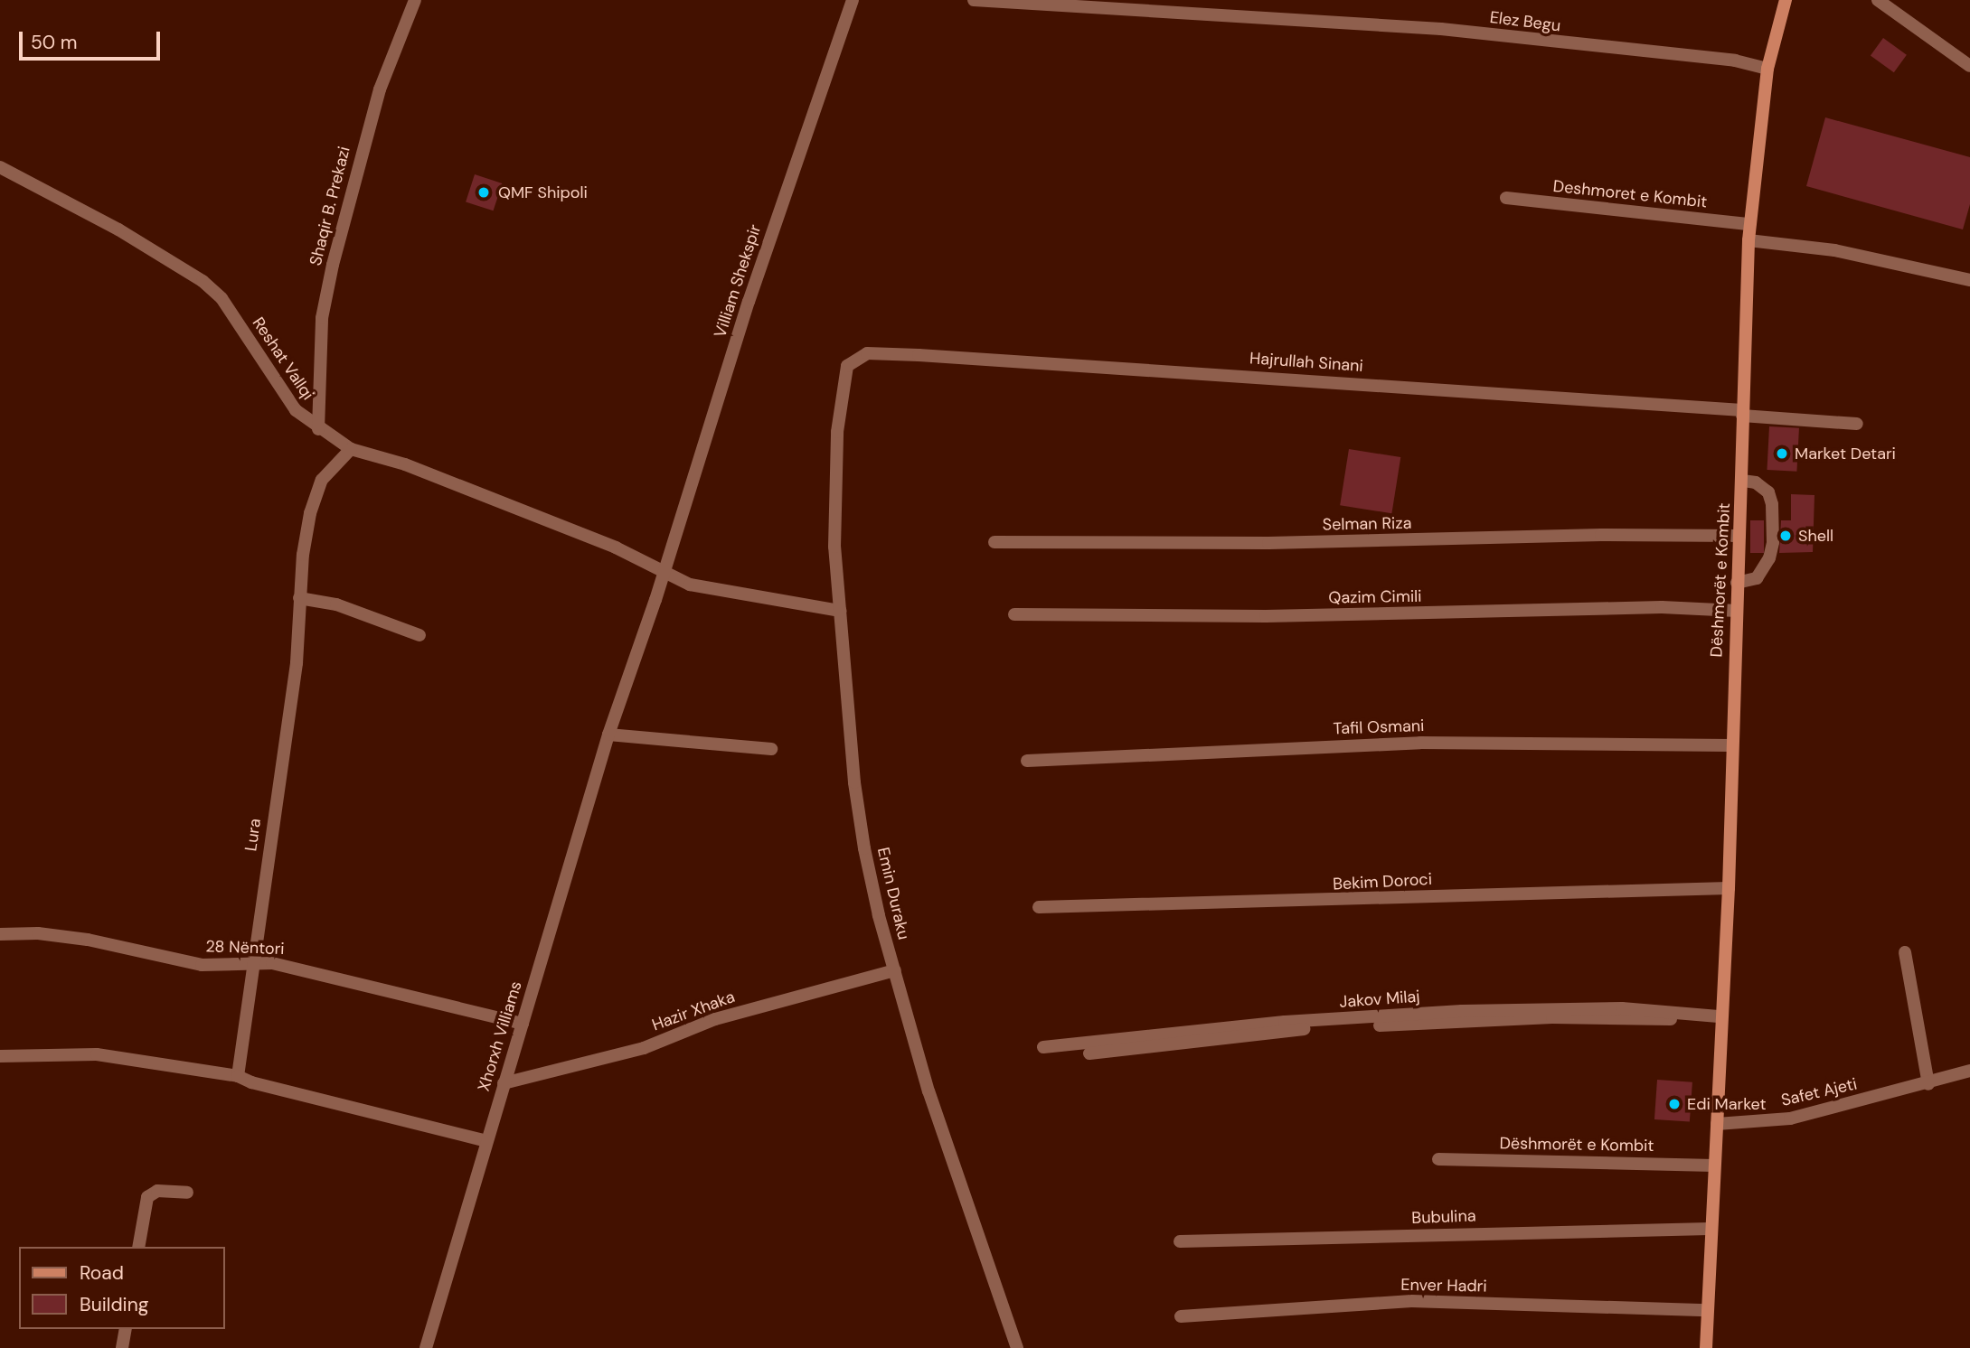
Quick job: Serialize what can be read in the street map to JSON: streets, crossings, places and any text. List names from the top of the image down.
{
  "streets": {
    "main road": ["Dëshmorët e Kombit"],
    "street": [
      "Elez Begu",
      "Deshmoret e Kombit",
      "Shaqir B. Prekazi",
      "Villiam Shekspir",
      "Reshat Vallqi",
      "Hajrullah Sinani",
      "Selman Riza",
      "Qazim Cimili",
      "Tafil Osmani",
      "Lura",
      "Bekim Doroci",
      "Emin Duraku",
      "28 Nëntori",
      "Jakov Milaj",
      "Hazir Xhaka",
      "Xhorxh Villiams",
      "Safet Ajeti",
      "Bubulina",
      "Enver Hadri"
    ]
  },
  "crossings": [
    ["Elez Begu", "Dëshmorët e Kombit"],
    ["Deshmoret e Kombit", "Dëshmorët e Kombit"],
    ["Shaqir B. Prekazi", "Reshat Vallqi"],
    ["Villiam Shekspir", "Reshat Vallqi"],
    ["Villiam Shekspir", "Xhorxh Villiams"],
    ["Reshat Vallqi", "Lura"],
    ["Reshat Vallqi", "Xhorxh Villiams"],
    ["Hajrullah Sinani", "Dëshmorët e Kombit"],
    ["Hajrullah Sinani", "Emin Duraku"],
    ["Selman Riza", "Dëshmorët e Kombit"],
    ["Dëshmorët e Kombit", "Qazim Cimili"],
    ["Dëshmorët e Kombit", "Tafil Osmani"],
    ["Dëshmorët e Kombit", "Bekim Doroci"],
    ["Dëshmorët e Kombit", "Jakov Milaj"],
    ["Dëshmorët e Kombit", "Safet Ajeti"],
    ["Dëshmorët e Kombit", "Bubulina"],
    ["Dëshmorët e Kombit", "Enver Hadri"],
    ["Lura", "28 Nëntori"],
    ["Emin Duraku", "Hazir Xhaka"],
    ["28 Nëntori", "Xhorxh Villiams"],
    ["Hazir Xhaka", "Xhorxh Villiams"]
  ],
  "places": [
    "QMF Shipoli",
    "Market Detari",
    "Shell",
    "Edi Market"
  ],
  "legend": ["Road", "Building"],
  "scale_bar": "50 m"
}
